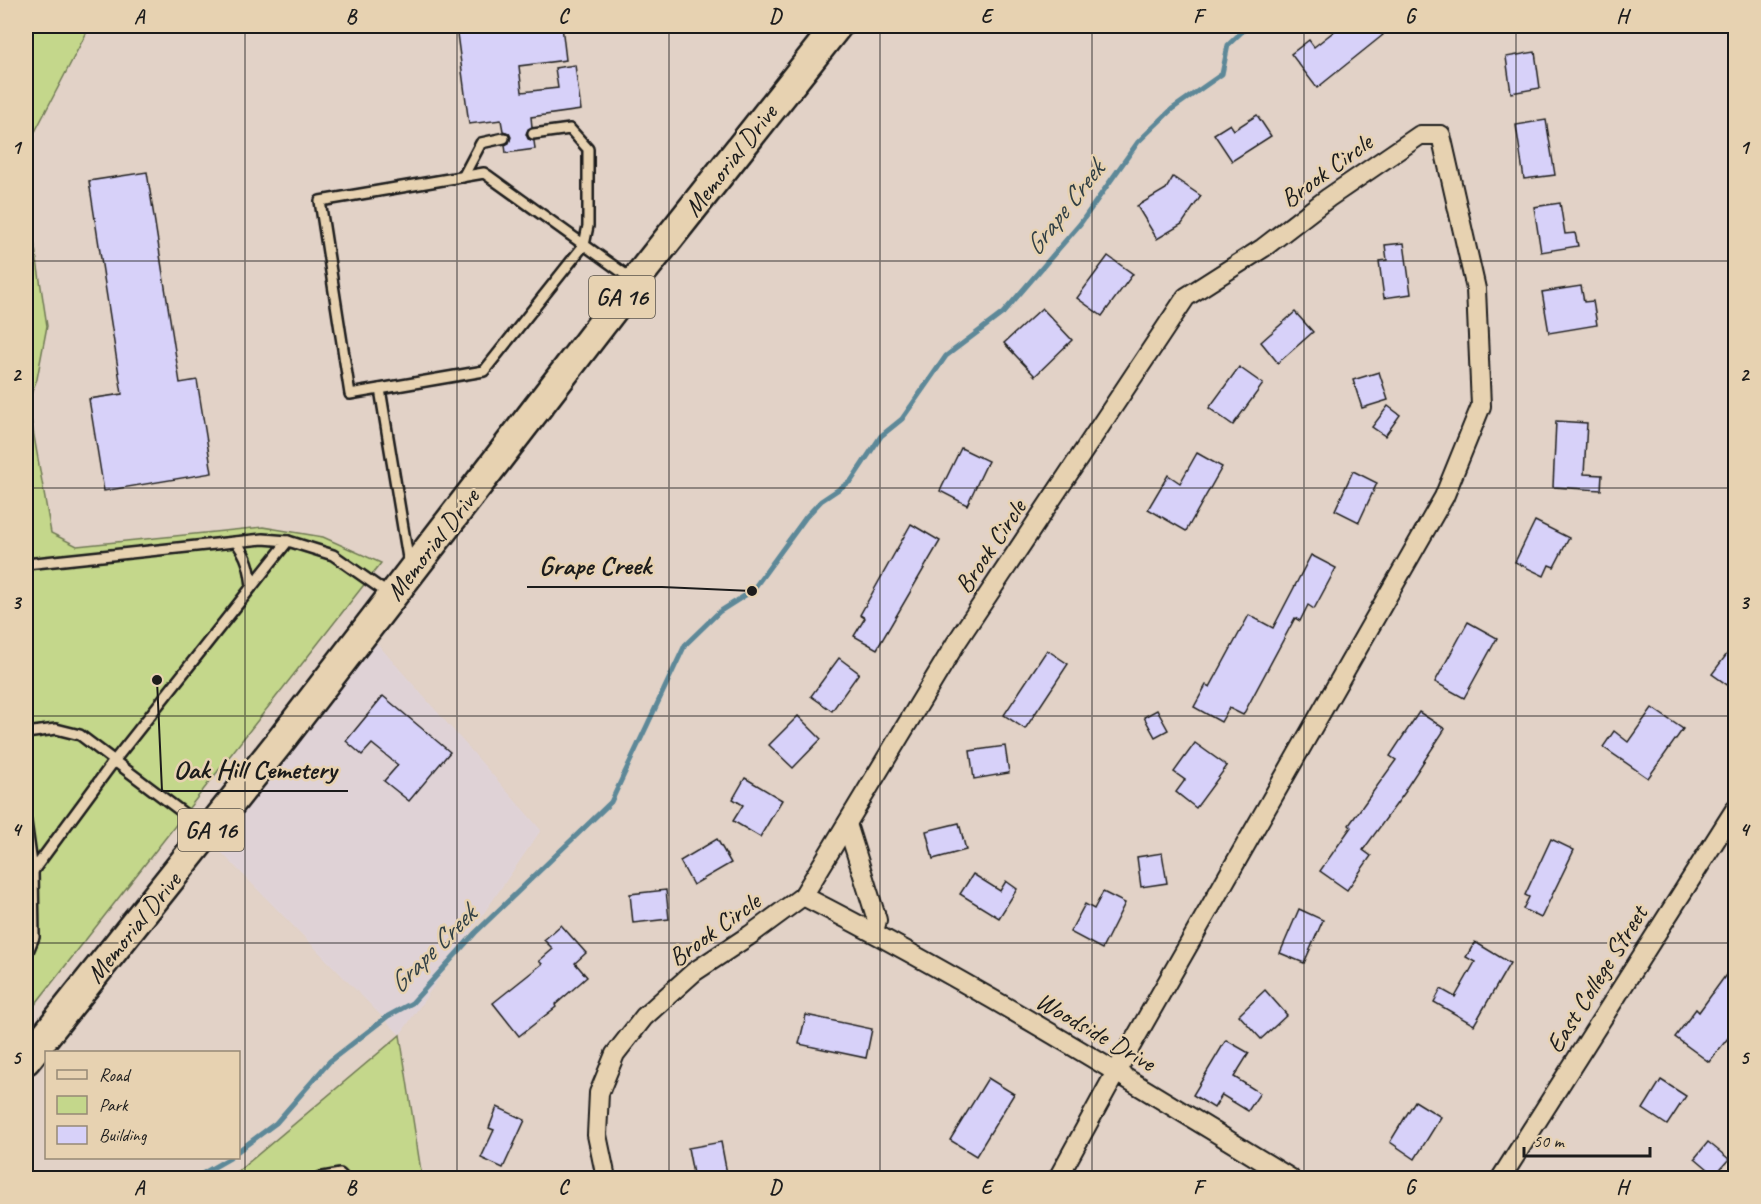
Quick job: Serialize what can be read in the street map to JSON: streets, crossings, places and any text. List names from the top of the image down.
{
  "streets": {
    "main road": ["Memorial Drive", "GA 16"],
    "street": ["Brook Circle", "East College Street", "Woodside Drive"]
  },
  "crossings": [
    ["Brook Circle", "Woodside Drive"]
  ],
  "water": ["Grape Creek"],
  "places": ["Grape Creek", "Oak Hill Cemetery"],
  "legend": ["Road", "Park", "Building"],
  "scale_bar": "50 m",
  "grid": {
    "columns": [
      "A",
      "B",
      "C",
      "D",
      "E",
      "F",
      "G",
      "H"
    ],
    "rows": [
      "1",
      "2",
      "3",
      "4",
      "5"
    ]
  }
}
